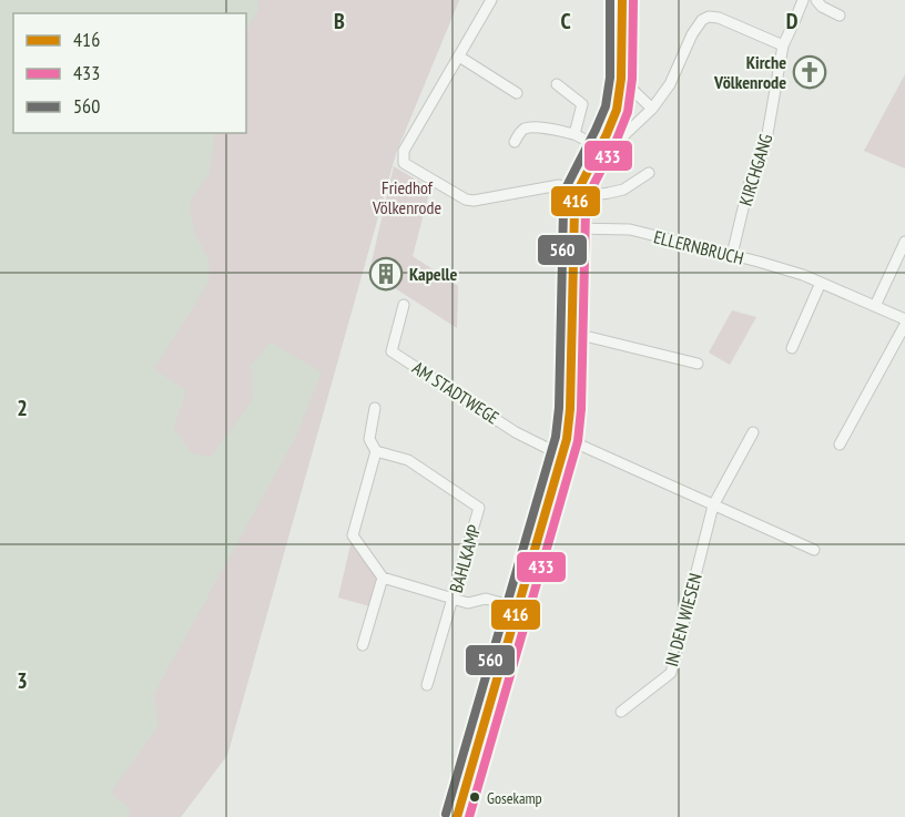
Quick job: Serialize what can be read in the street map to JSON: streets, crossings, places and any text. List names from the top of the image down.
{
  "streets": {
    "street": [
      "KIRCHGANG",
      "ELLERNBRUCH",
      "AM STADTWEGE",
      "BAHLKAMP",
      "IN DEN WIESEN"
    ]
  },
  "crossings": [
    ["KIRCHGANG", "ELLERNBRUCH"]
  ],
  "parks": ["Friedhof Völkenrode"],
  "places": {
    "church": ["Kirche Völkenrode"],
    "building": ["Kapelle"],
    "other": ["Gosekamp"]
  },
  "lines": ["transit line 416", "transit line 433", "transit line 560"],
  "legend": ["416", "433", "560"],
  "grid": {
    "columns": ["B", "C", "D"],
    "rows": ["2", "3"]
  }
}
